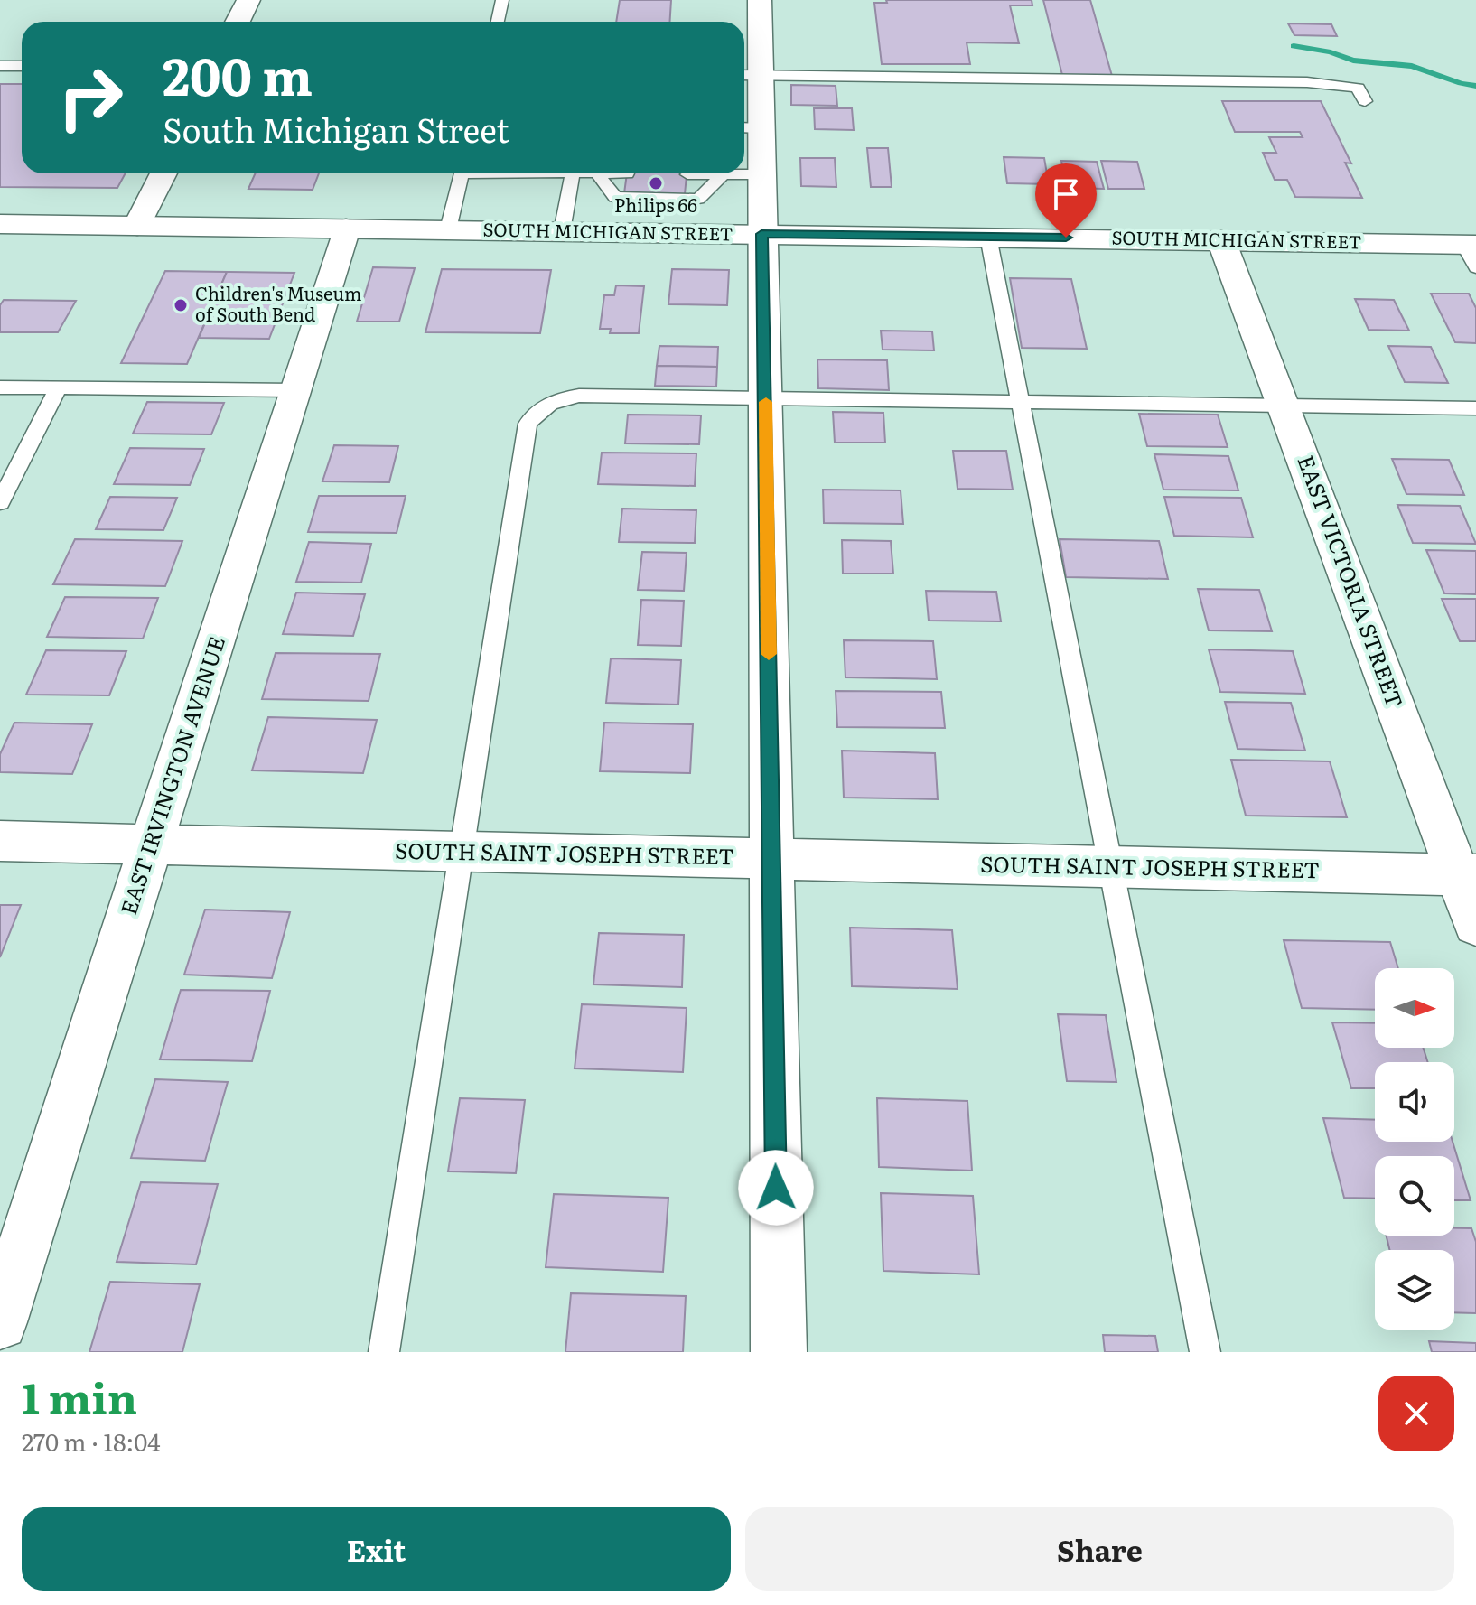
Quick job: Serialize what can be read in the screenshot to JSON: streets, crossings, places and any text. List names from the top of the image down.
{
  "streets": {
    "street": [
      "SOUTH MICHIGAN STREET",
      "EAST VICTORIA STREET",
      "EAST IRVINGTON AVENUE",
      "SOUTH SAINT JOSEPH STREET"
    ]
  },
  "crossings": [
    ["SOUTH MICHIGAN STREET", "EAST VICTORIA STREET"],
    ["SOUTH MICHIGAN STREET", "EAST IRVINGTON AVENUE"],
    ["EAST VICTORIA STREET", "SOUTH SAINT JOSEPH STREET"],
    ["EAST IRVINGTON AVENUE", "SOUTH SAINT JOSEPH STREET"]
  ],
  "places": ["Philips 66", "Children's Museum of South Bend"],
  "north": "right",
  "page": {
    "turn": ["200 m", "South Michigan Street"],
    "heading": ["1 min", "270 m · 18:04"],
    "buttons": ["Exit", "Share"]
  }
}
